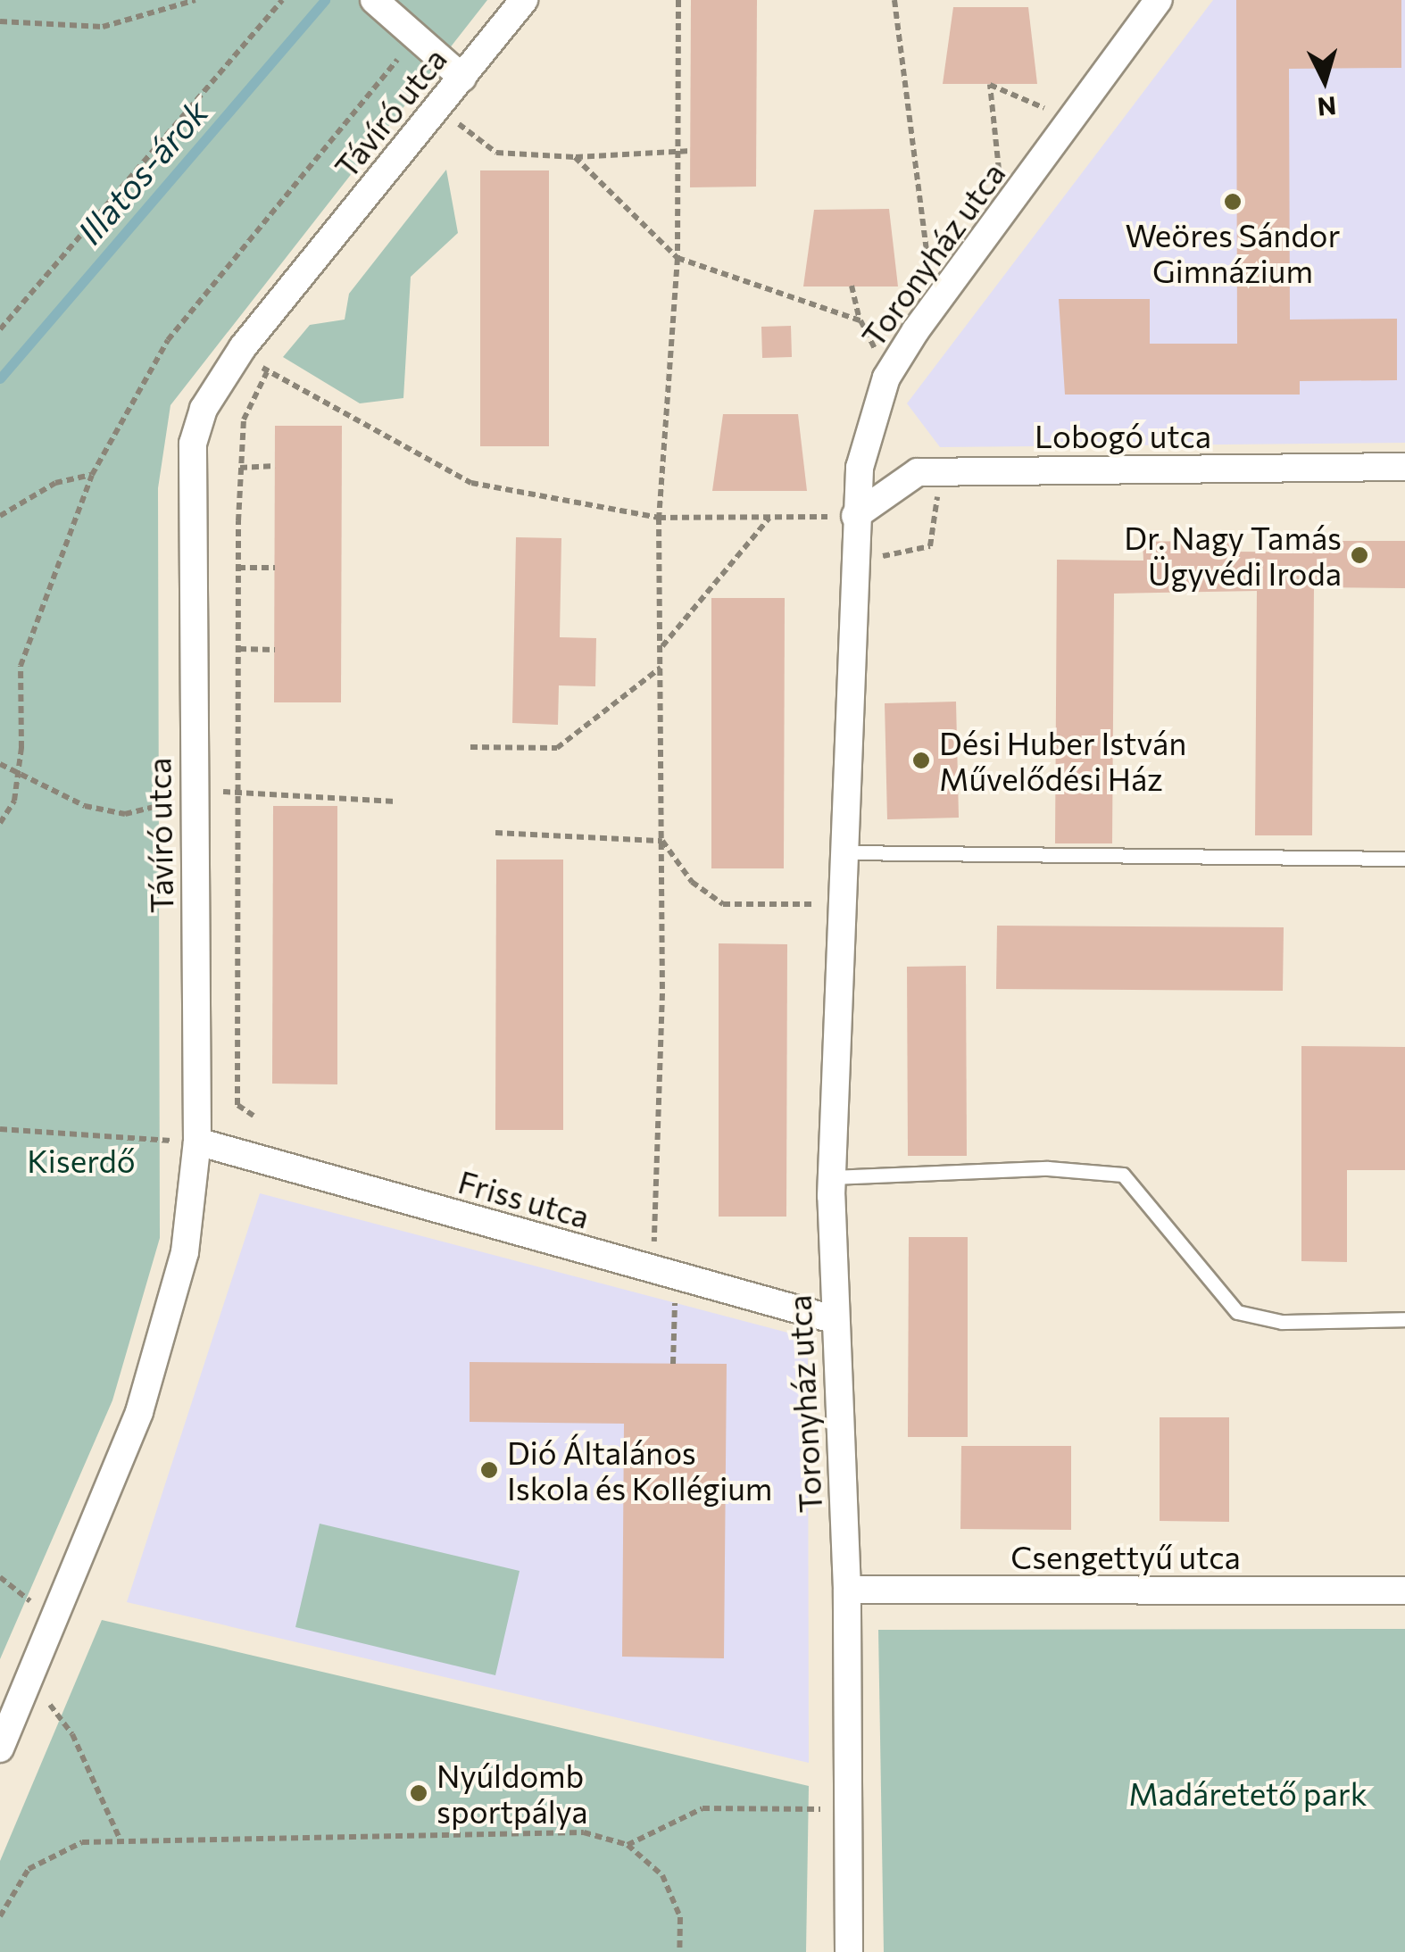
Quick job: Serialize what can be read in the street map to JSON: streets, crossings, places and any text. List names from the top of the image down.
{
  "streets": {
    "street": [
      "Távíró utca",
      "Toronyház utca",
      "Lobogó utca",
      "Friss utca",
      "Csengettyű utca"
    ]
  },
  "crossings": [
    ["Távíró utca", "Friss utca"],
    ["Toronyház utca", "Lobogó utca"],
    ["Toronyház utca", "Friss utca"],
    ["Toronyház utca", "Csengettyű utca"]
  ],
  "water": ["Illatos-árok"],
  "parks": ["Kiserdő", "Madáretető park"],
  "places": [
    "Weöres Sándor Gimnázium",
    "Dr. Nagy Tamás Ügyvédi Iroda",
    "Dési Huber István Művelődési Ház",
    "Dió Általános Iskola és Kollégium",
    "Nyúldomb sportpálya"
  ],
  "north": "bottom"
}
